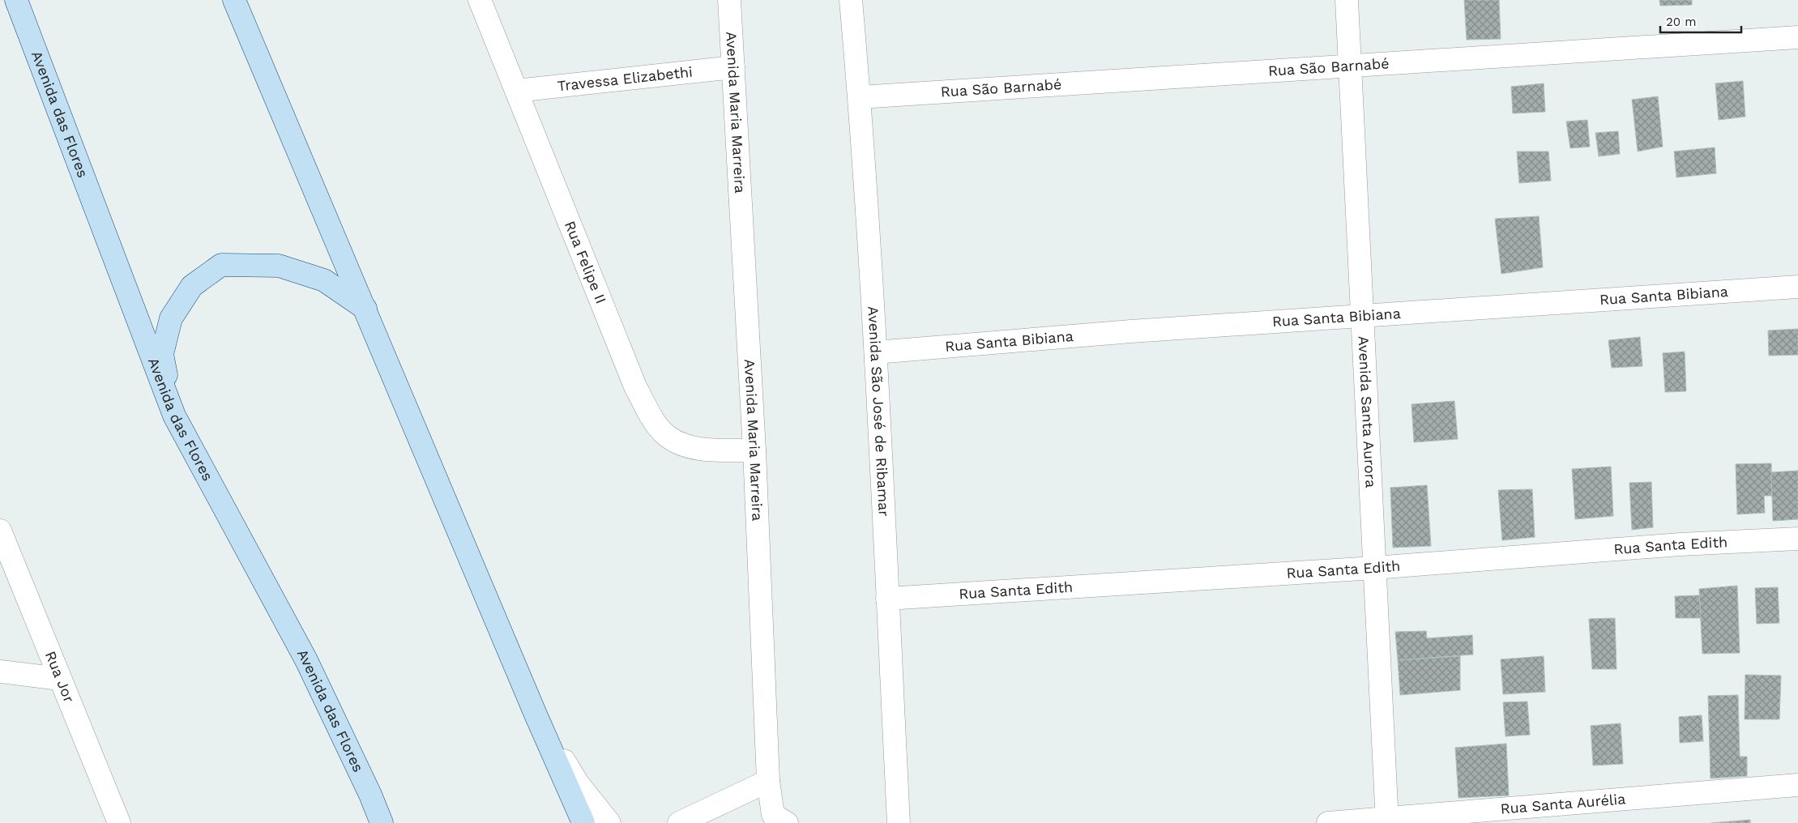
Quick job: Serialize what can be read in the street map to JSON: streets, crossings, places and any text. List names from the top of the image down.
{
  "streets": {
    "main road": ["Avenida das Flores"],
    "street": [
      "Rua São Barnabé",
      "Travessa Elizabethi",
      "Avenida Maria Marreira",
      "Rua Felipe II",
      "Rua Santa Bibiana",
      "Avenida São José de Ribamar",
      "Avenida Santa Aurora",
      "Rua Santa Edith",
      "Rua Jor",
      "Rua Santa Aurélia"
    ]
  },
  "crossings": [
    ["Rua São Barnabé", "Avenida São José de Ribamar"],
    ["Rua São Barnabé", "Avenida Santa Aurora"],
    ["Travessa Elizabethi", "Avenida Maria Marreira"],
    ["Travessa Elizabethi", "Rua Felipe II"],
    ["Avenida Maria Marreira", "Rua Felipe II"],
    ["Rua Santa Bibiana", "Avenida São José de Ribamar"],
    ["Rua Santa Bibiana", "Avenida Santa Aurora"],
    ["Avenida São José de Ribamar", "Rua Santa Edith"],
    ["Avenida Santa Aurora", "Rua Santa Edith"],
    ["Avenida Santa Aurora", "Rua Santa Aurélia"]
  ],
  "scale_bar": "20 m"
}
